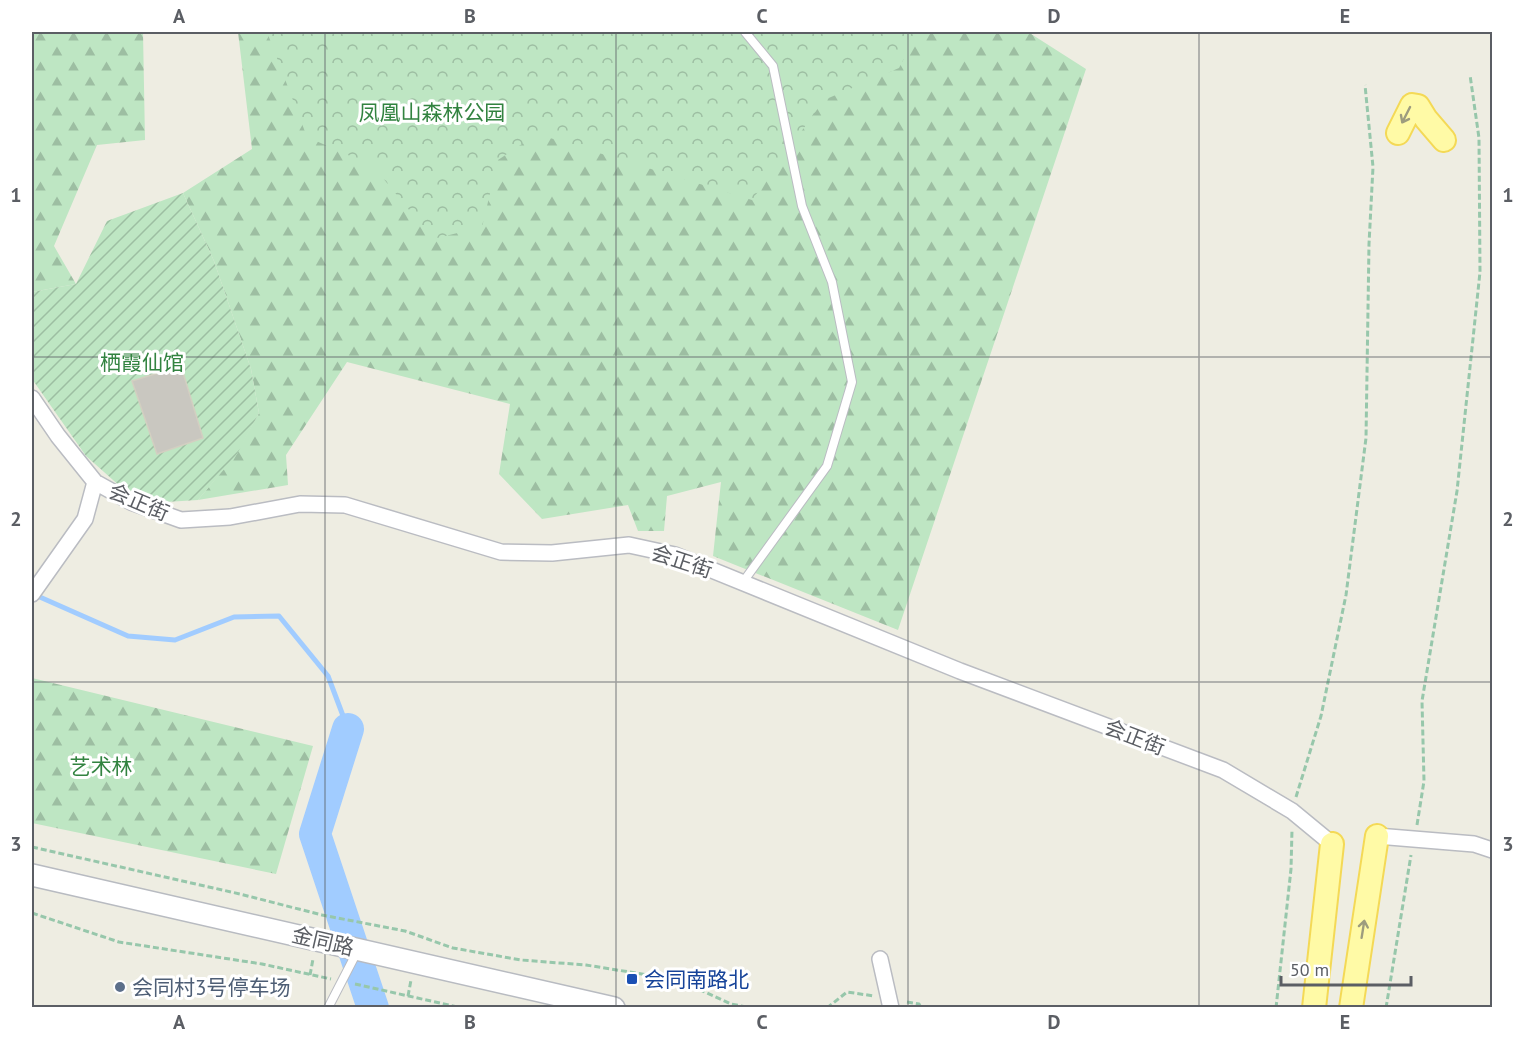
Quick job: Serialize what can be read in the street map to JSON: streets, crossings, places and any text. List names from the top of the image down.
{
  "streets": {
    "street": ["会正街", "金同路"]
  },
  "parks": ["凤凰山森林公园", "栖霞仙馆", "艺术林"],
  "places": {
    "transit": ["会同南路北"],
    "other": ["会同村3号停车场"]
  },
  "scale_bar": "50 m",
  "grid": {
    "columns": [
      "A",
      "B",
      "C",
      "D",
      "E"
    ],
    "rows": ["1", "2", "3"]
  }
}
